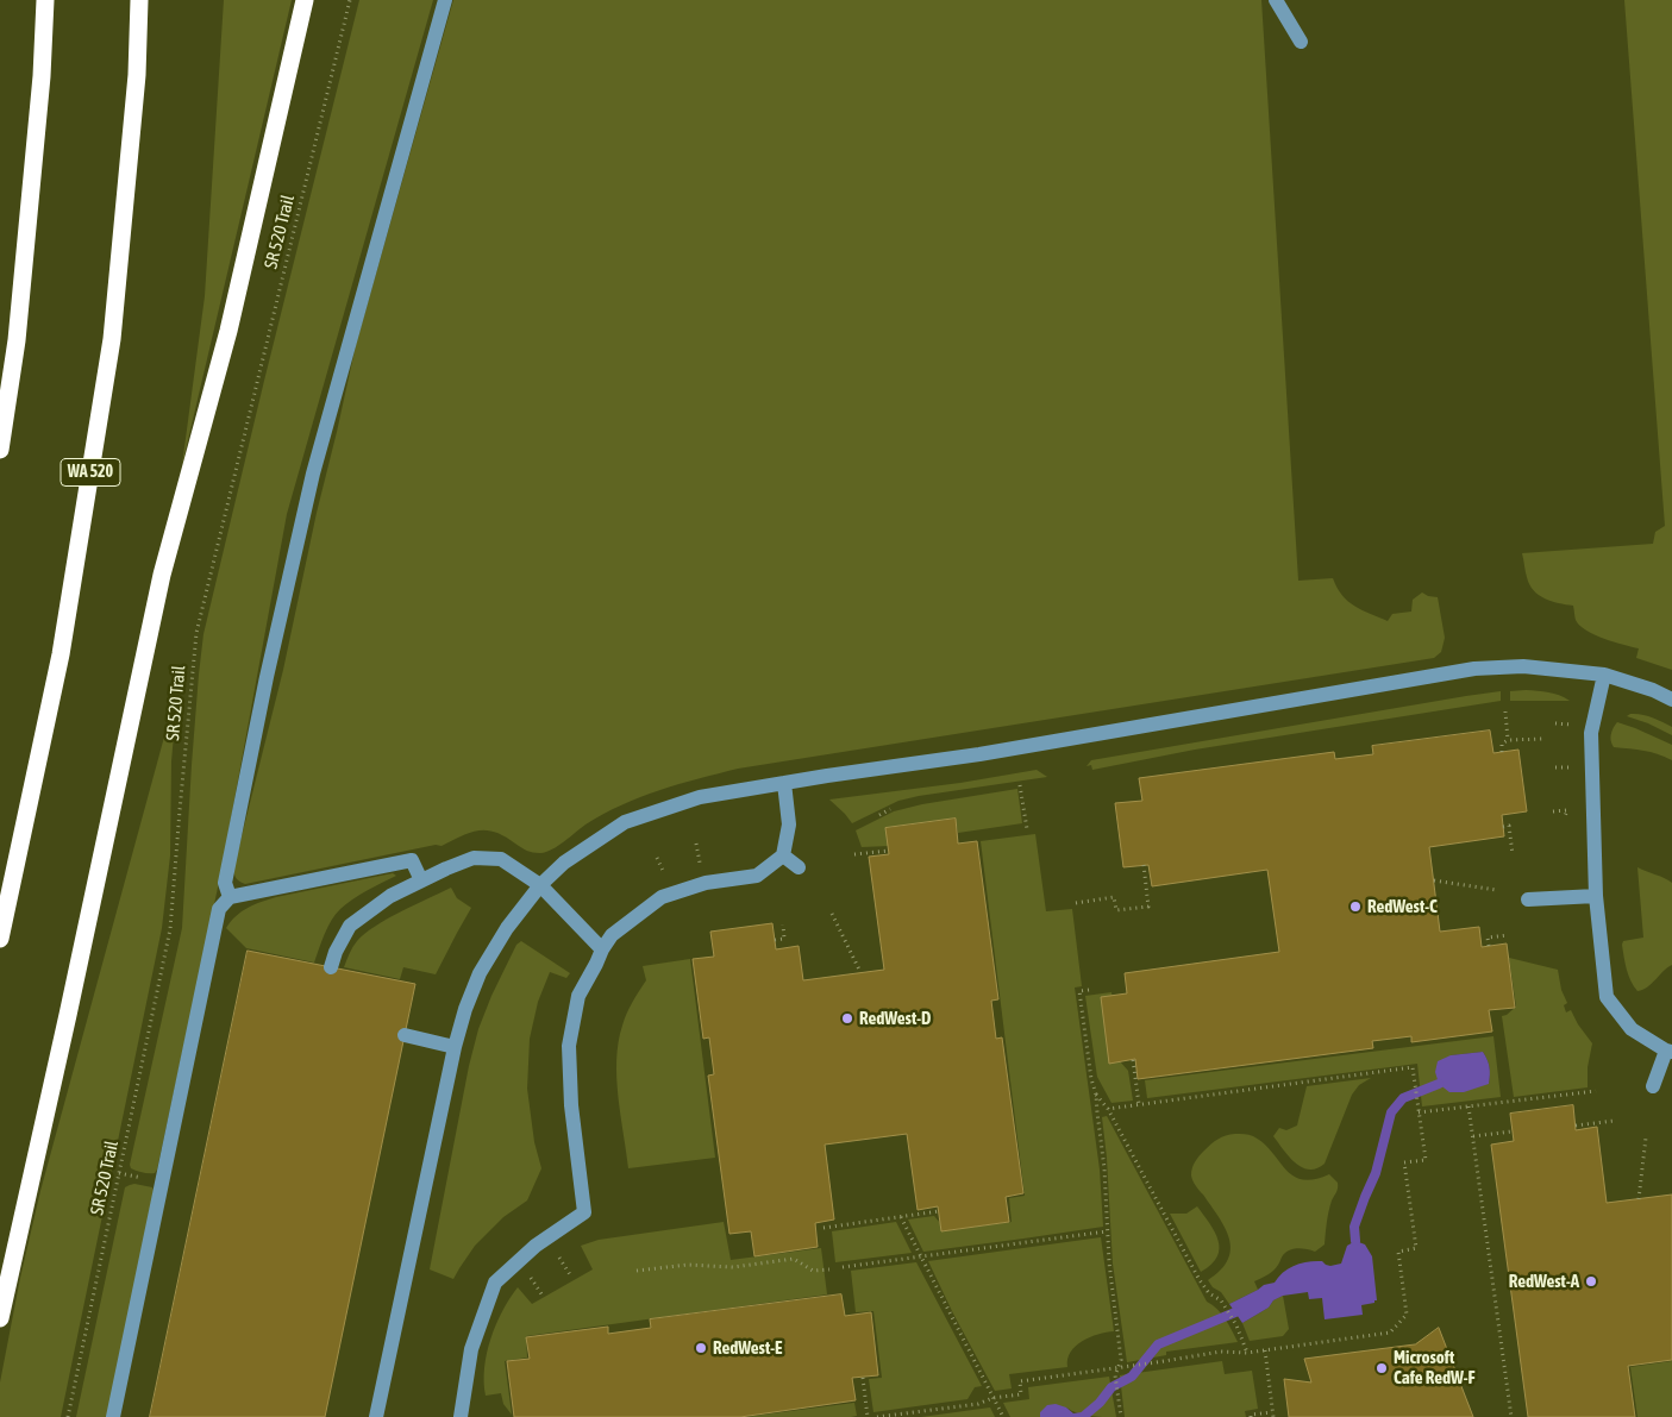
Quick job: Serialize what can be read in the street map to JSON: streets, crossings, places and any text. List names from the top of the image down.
{
  "streets": {
    "highway": ["WA 520"],
    "path": ["SR 520 Trail"]
  },
  "places": [
    "RedWest-C",
    "RedWest-D",
    "RedWest-A",
    "RedWest-E",
    "Microsoft Cafe RedW-F"
  ]
}
